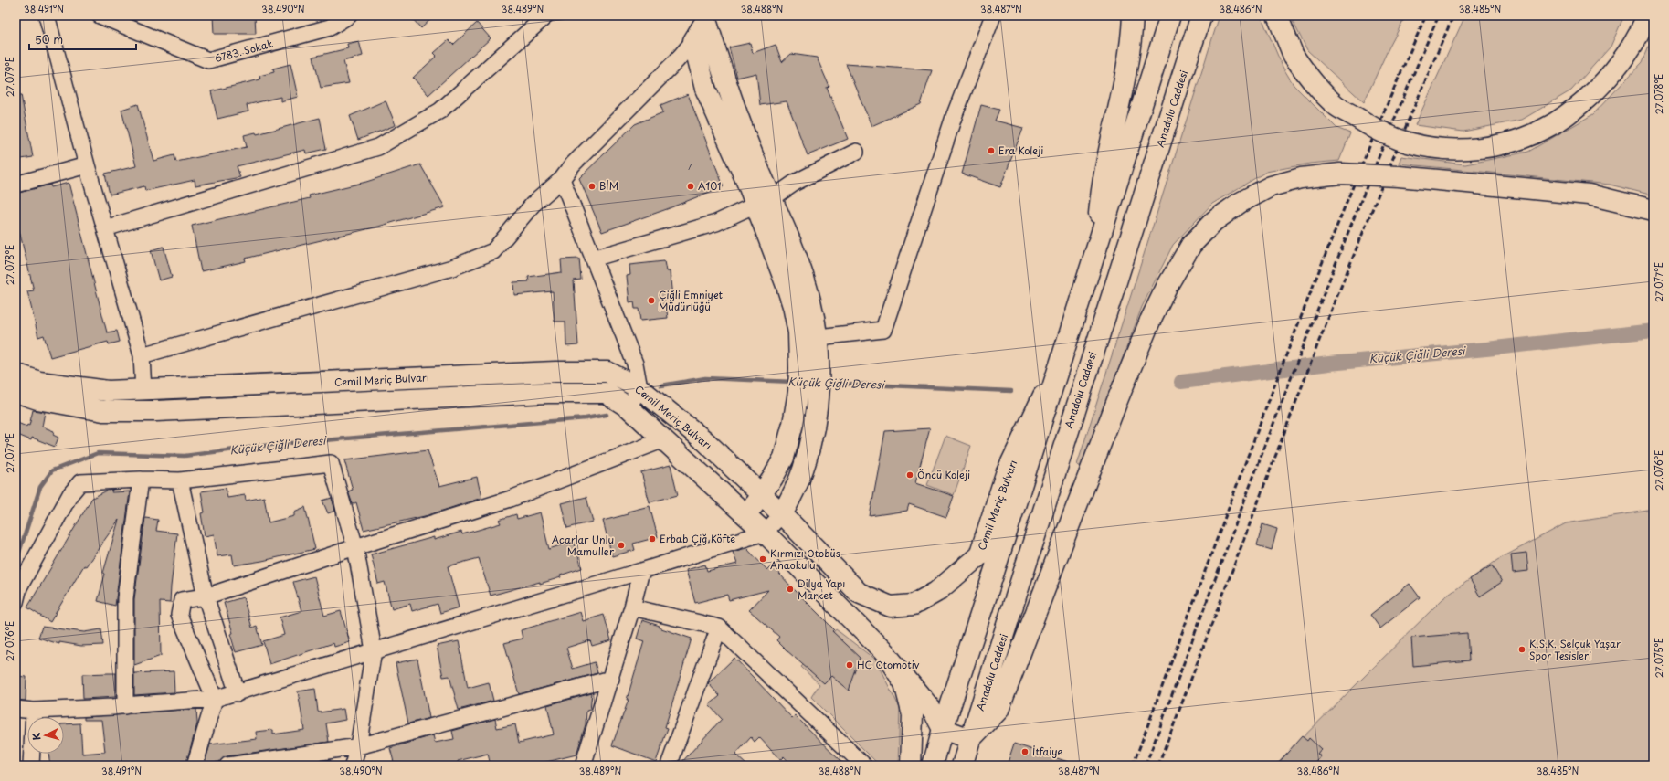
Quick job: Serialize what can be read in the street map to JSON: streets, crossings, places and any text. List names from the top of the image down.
{
  "streets": {
    "main road": ["Anadolu Caddesi", "Cemil Meriç Bulvarı"],
    "street": ["6783. Sokak"]
  },
  "water": ["Küçük Çiğli Deresi"],
  "places": [
    "Era Koleji",
    "BİM",
    "A101",
    "Çiğli Emniyet Müdürlüğü",
    "Öncü Koleji",
    "Erbab Çiğ Köfte",
    "Acarlar Unlu Mamuller",
    "Kırmızı Otobüs Anaokulu",
    "Dilya Yapı Market",
    "K.S.K. Selçuk Yaşar Spor Tesisleri",
    "HC Otomotiv",
    "İtfaiye"
  ],
  "house_numbers": ["7"],
  "scale_bar": "50 m",
  "north": "left",
  "coordinates": [
    "38.491°N",
    "38.490°N",
    "38.489°N",
    "38.488°N",
    "38.487°N",
    "38.486°N",
    "38.485°N",
    "27.079°E",
    "27.078°E",
    "27.077°E",
    "27.076°E",
    "27.075°E"
  ]
}
